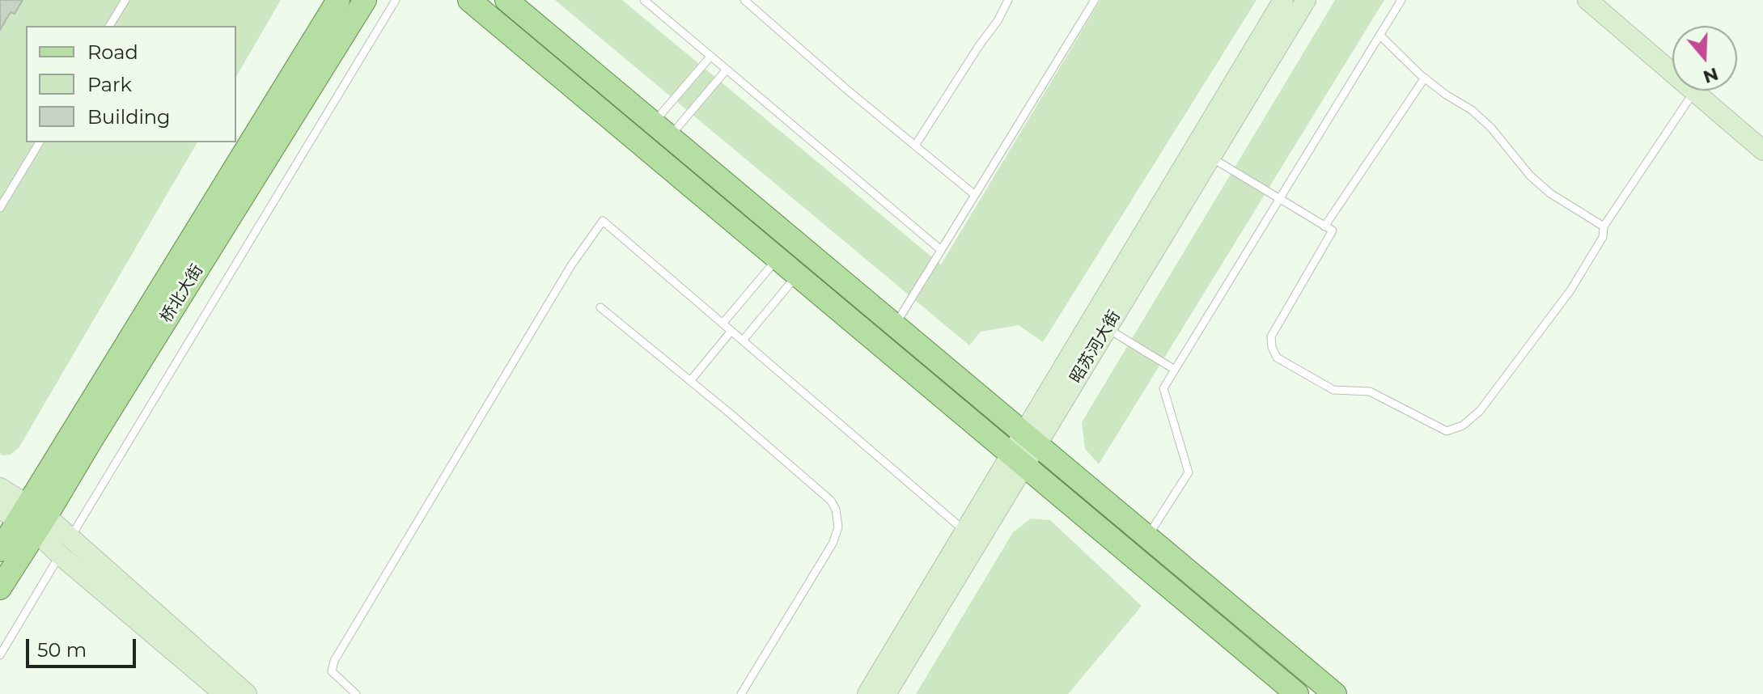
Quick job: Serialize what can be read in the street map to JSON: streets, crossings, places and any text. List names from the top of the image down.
{
  "streets": {
    "main road": ["桥北大街"],
    "street": ["昭苏河大街"]
  },
  "legend": ["Road", "Park", "Building"],
  "scale_bar": "50 m",
  "north": "bottom"
}
